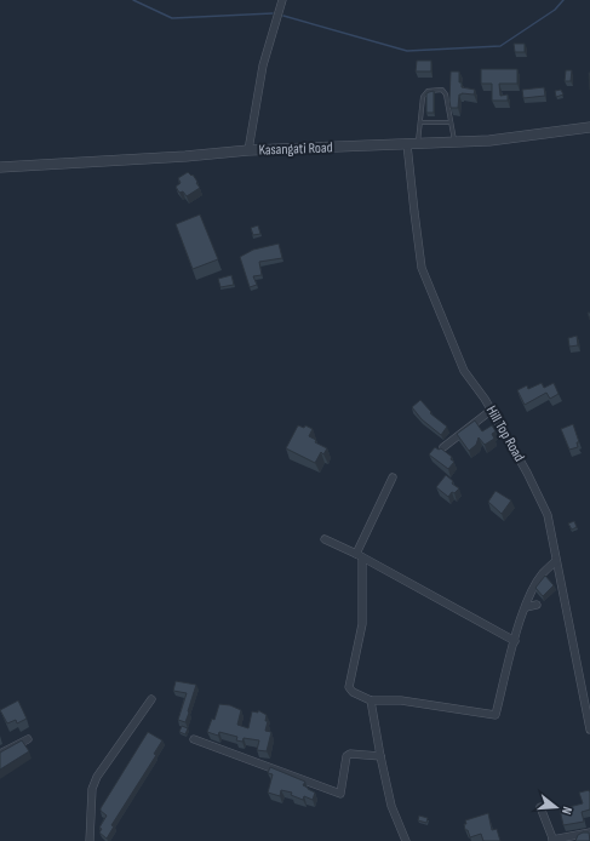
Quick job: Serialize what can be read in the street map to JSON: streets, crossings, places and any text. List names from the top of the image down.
{
  "streets": {
    "street": ["Kasangati Road", "Hill Top Road"]
  },
  "crossings": [
    ["Kasangati Road", "Hill Top Road"]
  ],
  "north": "right"
}
